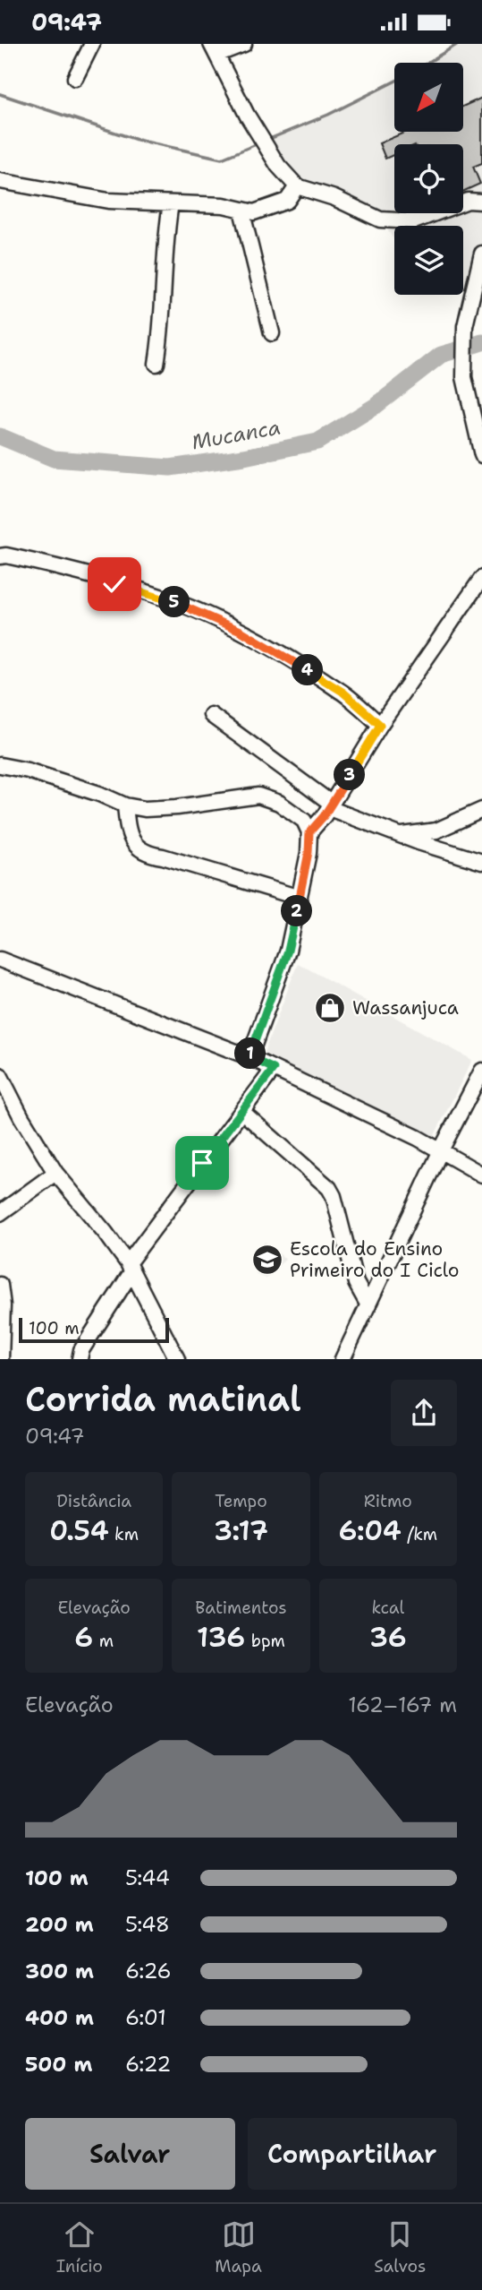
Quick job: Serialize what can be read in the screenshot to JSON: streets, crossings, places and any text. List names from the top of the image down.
{
  "water": ["Mucanca"],
  "places": {
    "shop": ["Wassanjuca"],
    "school or university": ["Escola do Ensino Primeiro do I Ciclo"]
  },
  "scale_bar": "100 m",
  "north": "bottom left",
  "page": {
    "status": "09:47",
    "pins": [
      "5",
      "4",
      "3",
      "2",
      "1"
    ],
    "scale": "100 m",
    "heading": ["Corrida matinal", "09:47"],
    "stats": [
      ["Distância", "0.54 km"],
      ["Tempo", "3:17"],
      ["Ritmo", "6:04 /km"],
      ["Elevação", "6 m"],
      ["Batimentos", "136 bpm"],
      ["kcal", "36"]
    ],
    "chart": ["Elevação", "162–167 m"],
    "list": [
      {
        "name": "100 m",
        "note": "5:44"
      },
      {
        "name": "200 m",
        "note": "5:48"
      },
      {
        "name": "300 m",
        "note": "6:26"
      },
      {
        "name": "400 m",
        "note": "6:01"
      },
      {
        "name": "500 m",
        "note": "6:22"
      }
    ],
    "buttons": ["Salvar", "Compartilhar"],
    "tabs": ["Início", "Mapa", "Salvos"]
  }
}
